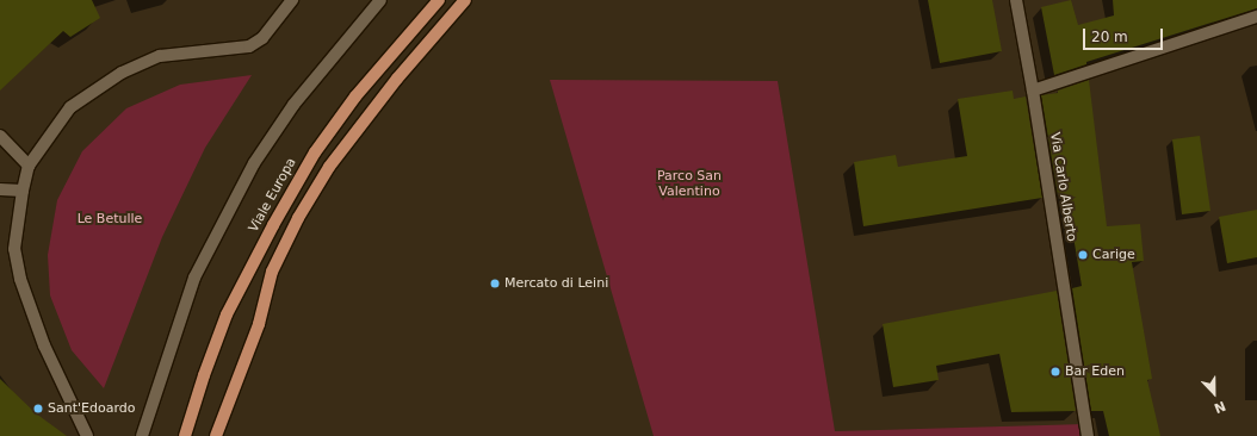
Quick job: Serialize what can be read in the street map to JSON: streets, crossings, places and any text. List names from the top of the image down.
{
  "streets": {
    "main road": ["Viale Europa"],
    "street": ["Via Carlo Alberto"]
  },
  "parks": ["Parco San Valentino", "Le Betulle"],
  "places": [
    "Carige",
    "Mercato di Leini",
    "Bar Eden",
    "Sant'Edoardo"
  ],
  "scale_bar": "20 m",
  "north": "bottom"
}
